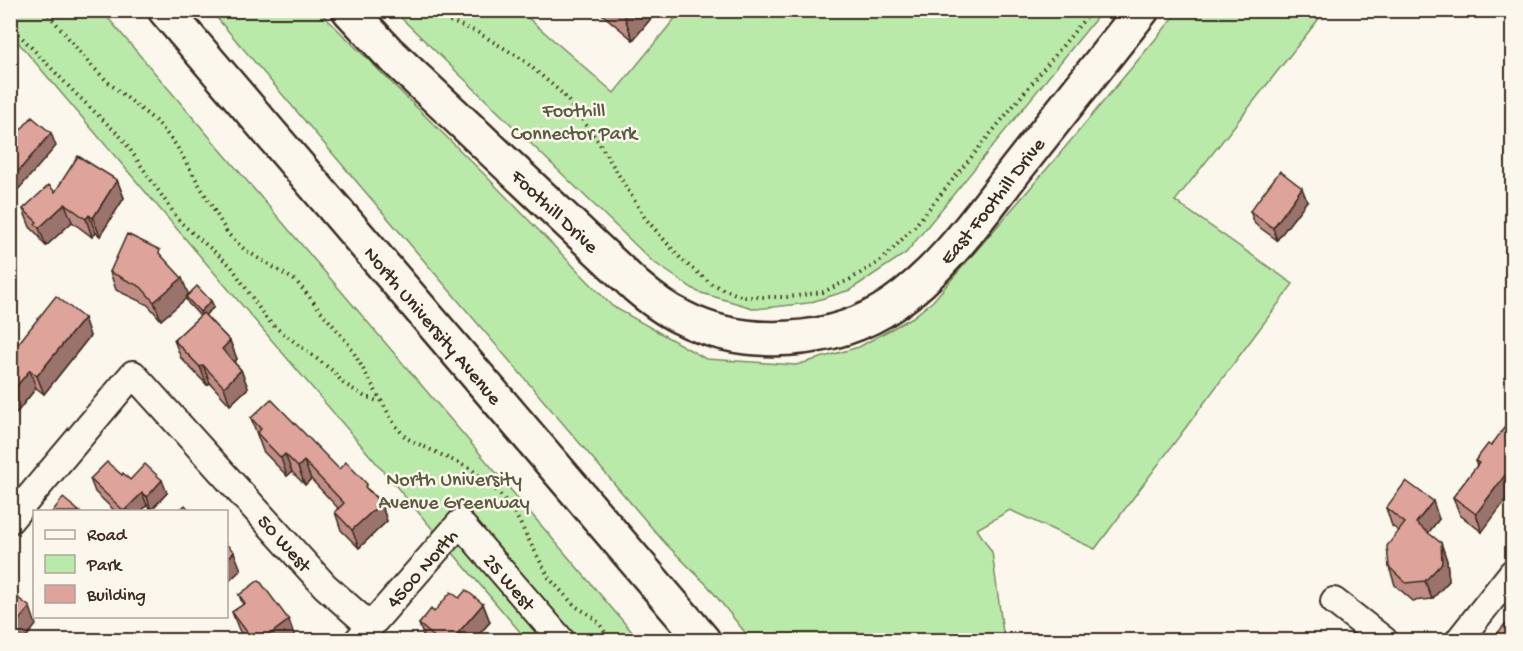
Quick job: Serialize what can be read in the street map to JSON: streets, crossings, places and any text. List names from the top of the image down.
{
  "streets": {
    "main road": ["East Foothill Drive", "Foothill Drive", "North University Avenue"],
    "street": ["50 West", "4500 North", "25 West"]
  },
  "crossings": [
    ["East Foothill Drive", "Foothill Drive"],
    ["50 West", "4500 North"],
    ["4500 North", "25 West"]
  ],
  "parks": ["Foothill Connector Park", "North University Avenue Greenway"],
  "legend": ["Road", "Park", "Building"]
}
